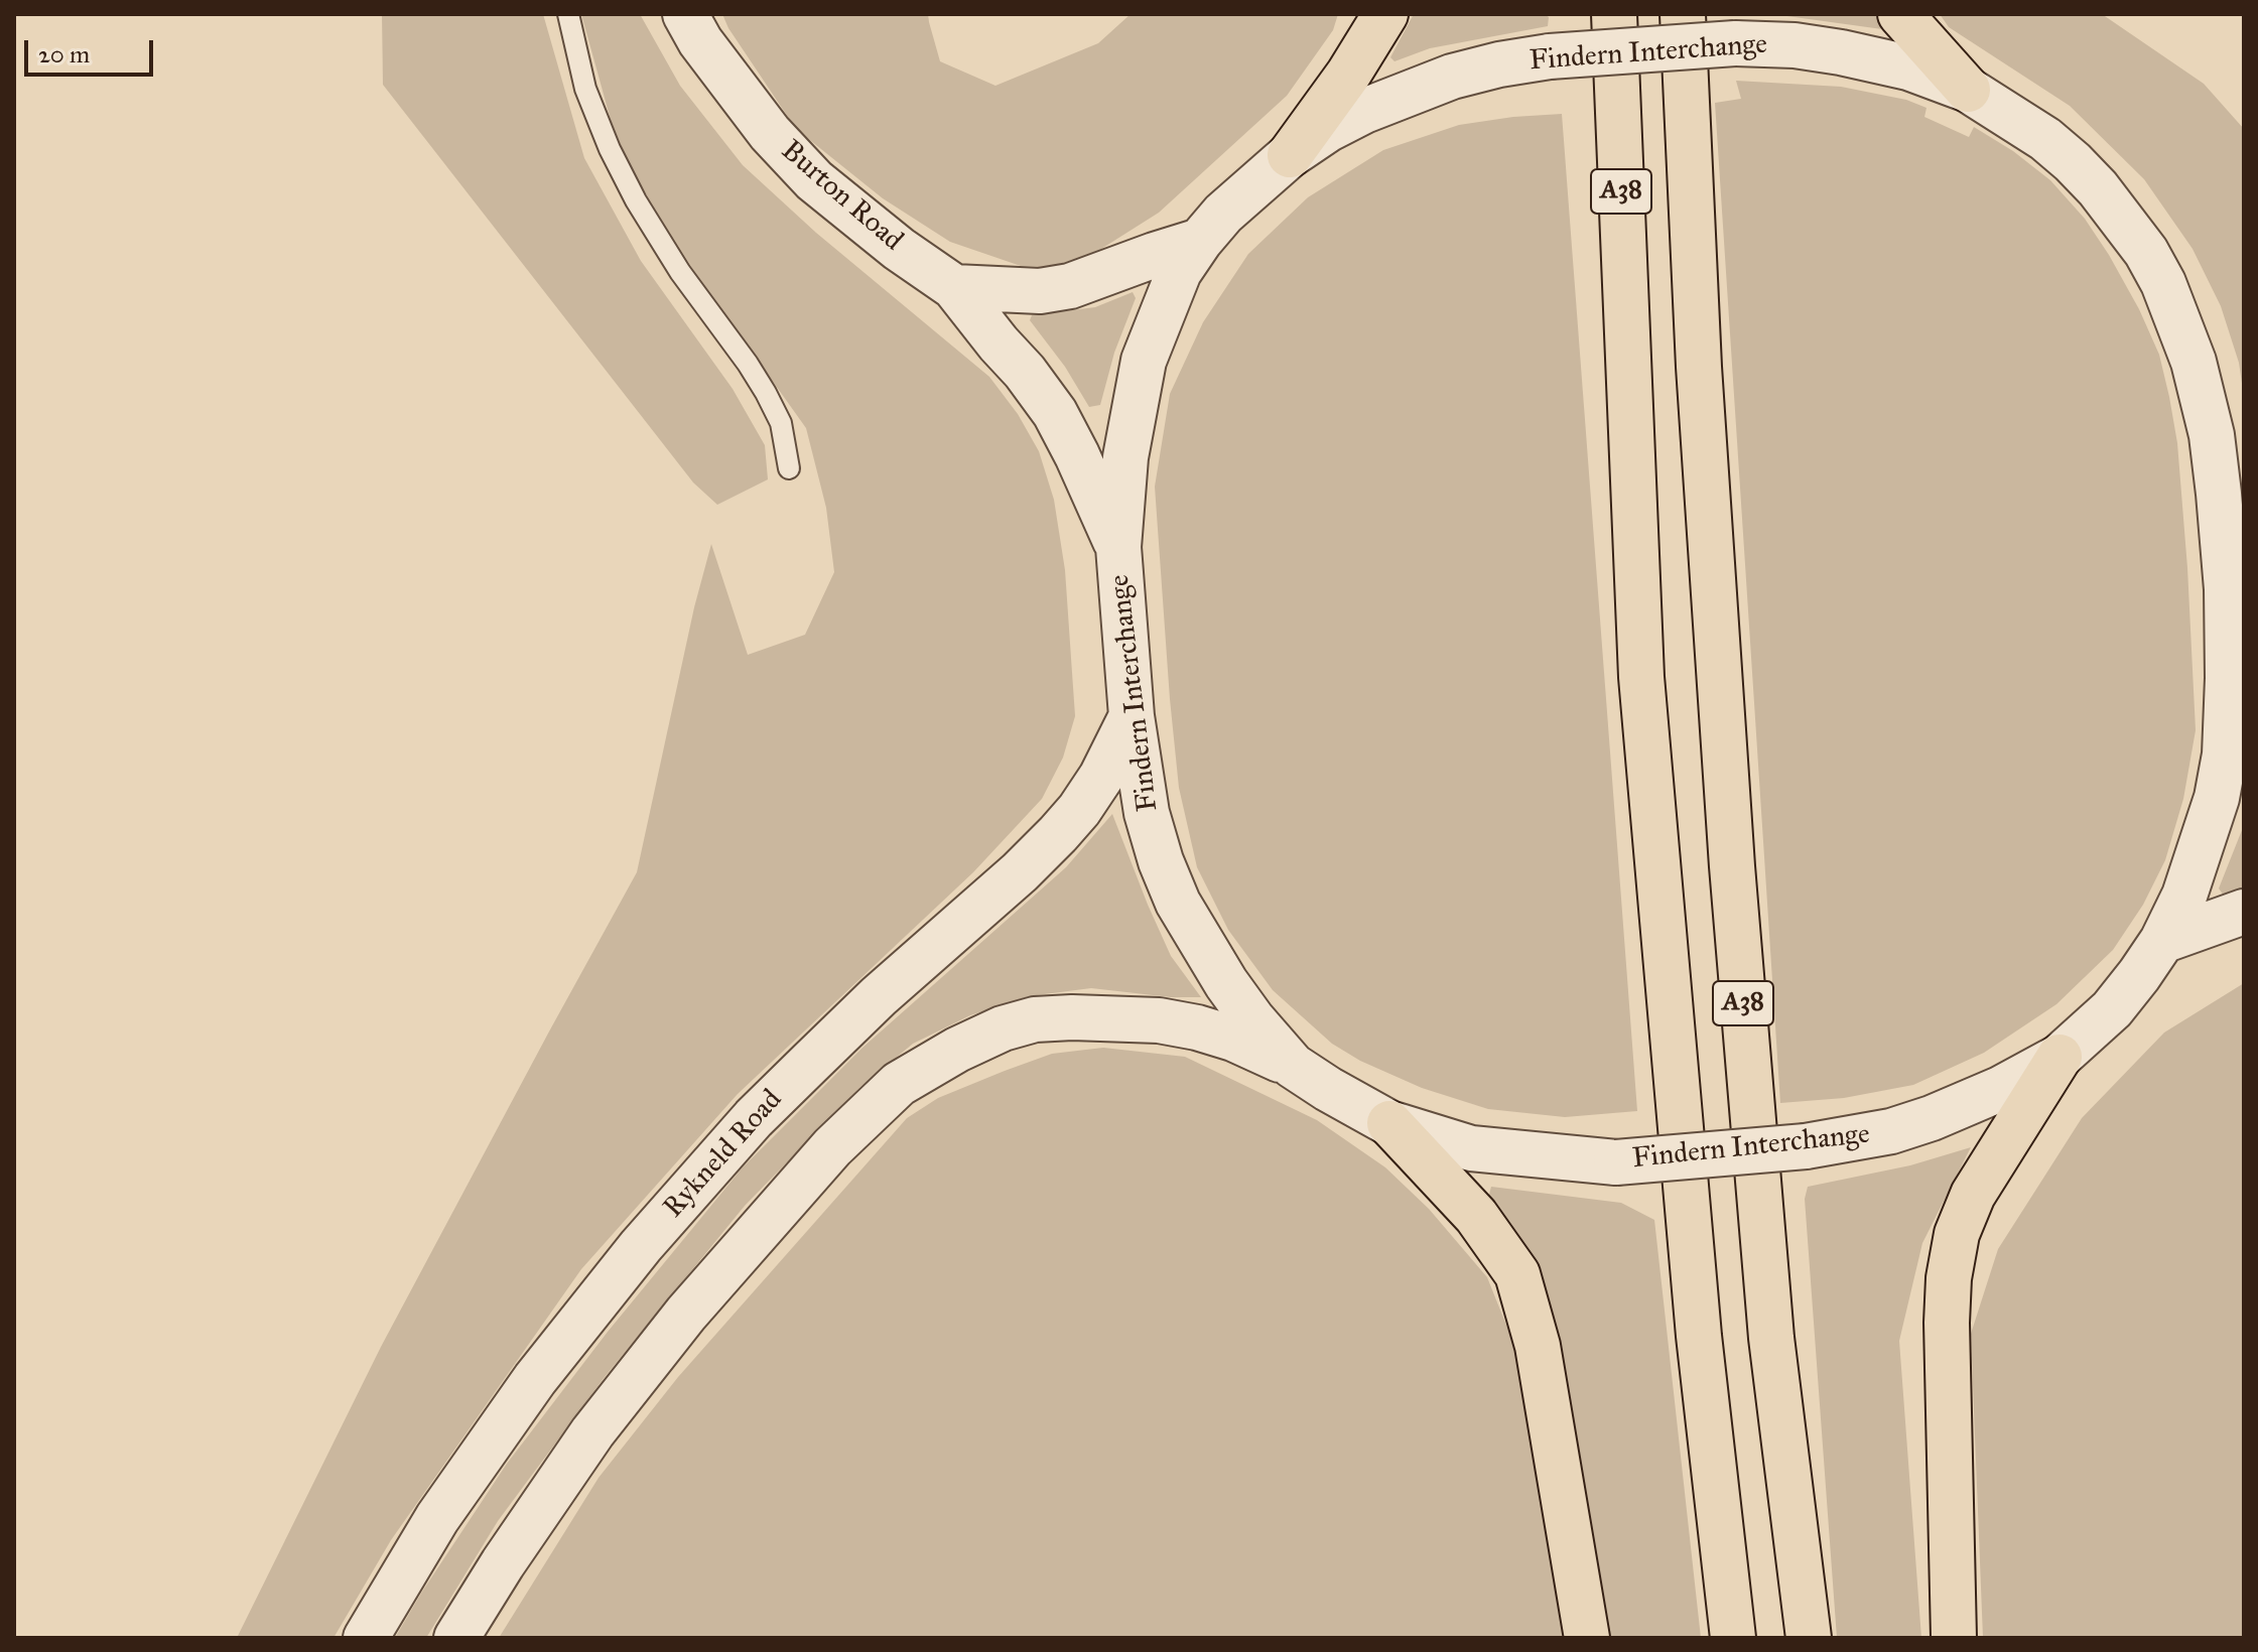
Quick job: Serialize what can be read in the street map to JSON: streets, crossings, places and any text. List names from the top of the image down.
{
  "streets": {
    "highway": ["A38"],
    "street": ["Findern Interchange", "Burton Road", "Rykneld Road"]
  },
  "crossings": [
    ["Findern Interchange", "Burton Road"],
    ["Findern Interchange", "Rykneld Road"]
  ],
  "scale_bar": "20 m"
}
